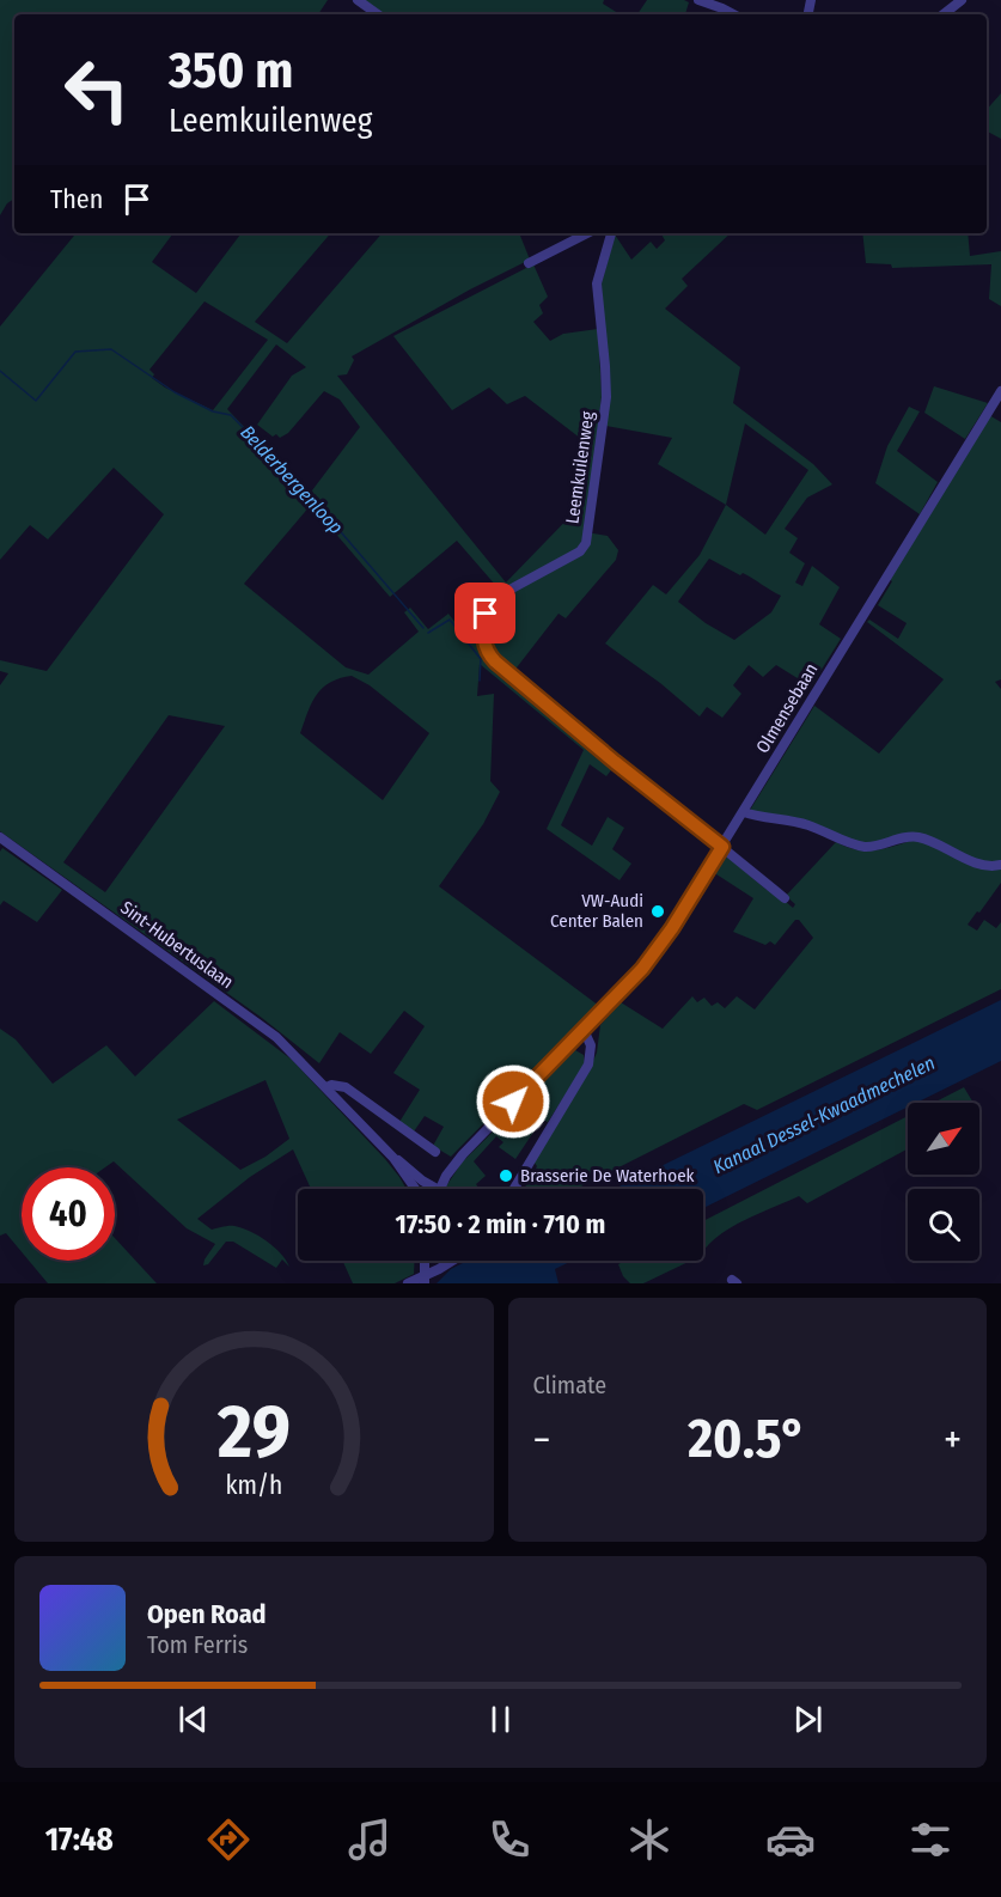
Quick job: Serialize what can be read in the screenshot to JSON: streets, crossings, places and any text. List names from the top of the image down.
{
  "streets": {
    "street": ["Leemkuilenweg", "Olmensebaan", "Sint-Hubertuslaan"]
  },
  "crossings": [
    ["Leemkuilenweg", "Olmensebaan"]
  ],
  "water": ["Belderbergenloop", "Kanaal Dessel-Kwaadmechelen"],
  "places": ["VW-Audi Center Balen", "Brasserie De Waterhoek"],
  "north": "top right",
  "page": {
    "turn": ["350 m", "Leemkuilenweg"],
    "then": "Then",
    "limit": "40",
    "trip": "17:50 · 2 min · 710 m",
    "tile": "Climate",
    "heat": ["−", "20.5°", "+"],
    "song": ["Open Road", "Tom Ferris"],
    "tabs": "17:48",
    "gauge": ["29", "km/h"]
  }
}
